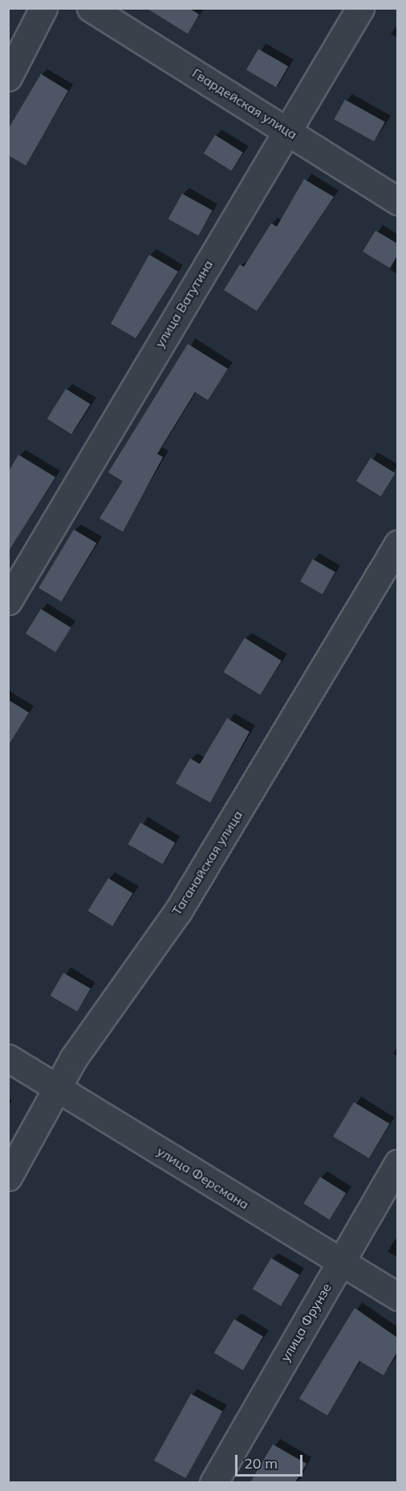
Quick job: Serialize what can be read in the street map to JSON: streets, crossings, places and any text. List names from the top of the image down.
{
  "streets": {
    "street": [
      "Гвардейская улица",
      "улица Ватутина",
      "Таганайская улица",
      "улица Ферсмана",
      "улица Фрунзе"
    ]
  },
  "crossings": [
    ["Гвардейская улица", "улица Ватутина"],
    ["Таганайская улица", "улица Ферсмана"],
    ["улица Ферсмана", "улица Фрунзе"]
  ],
  "scale_bar": "20 m"
}
